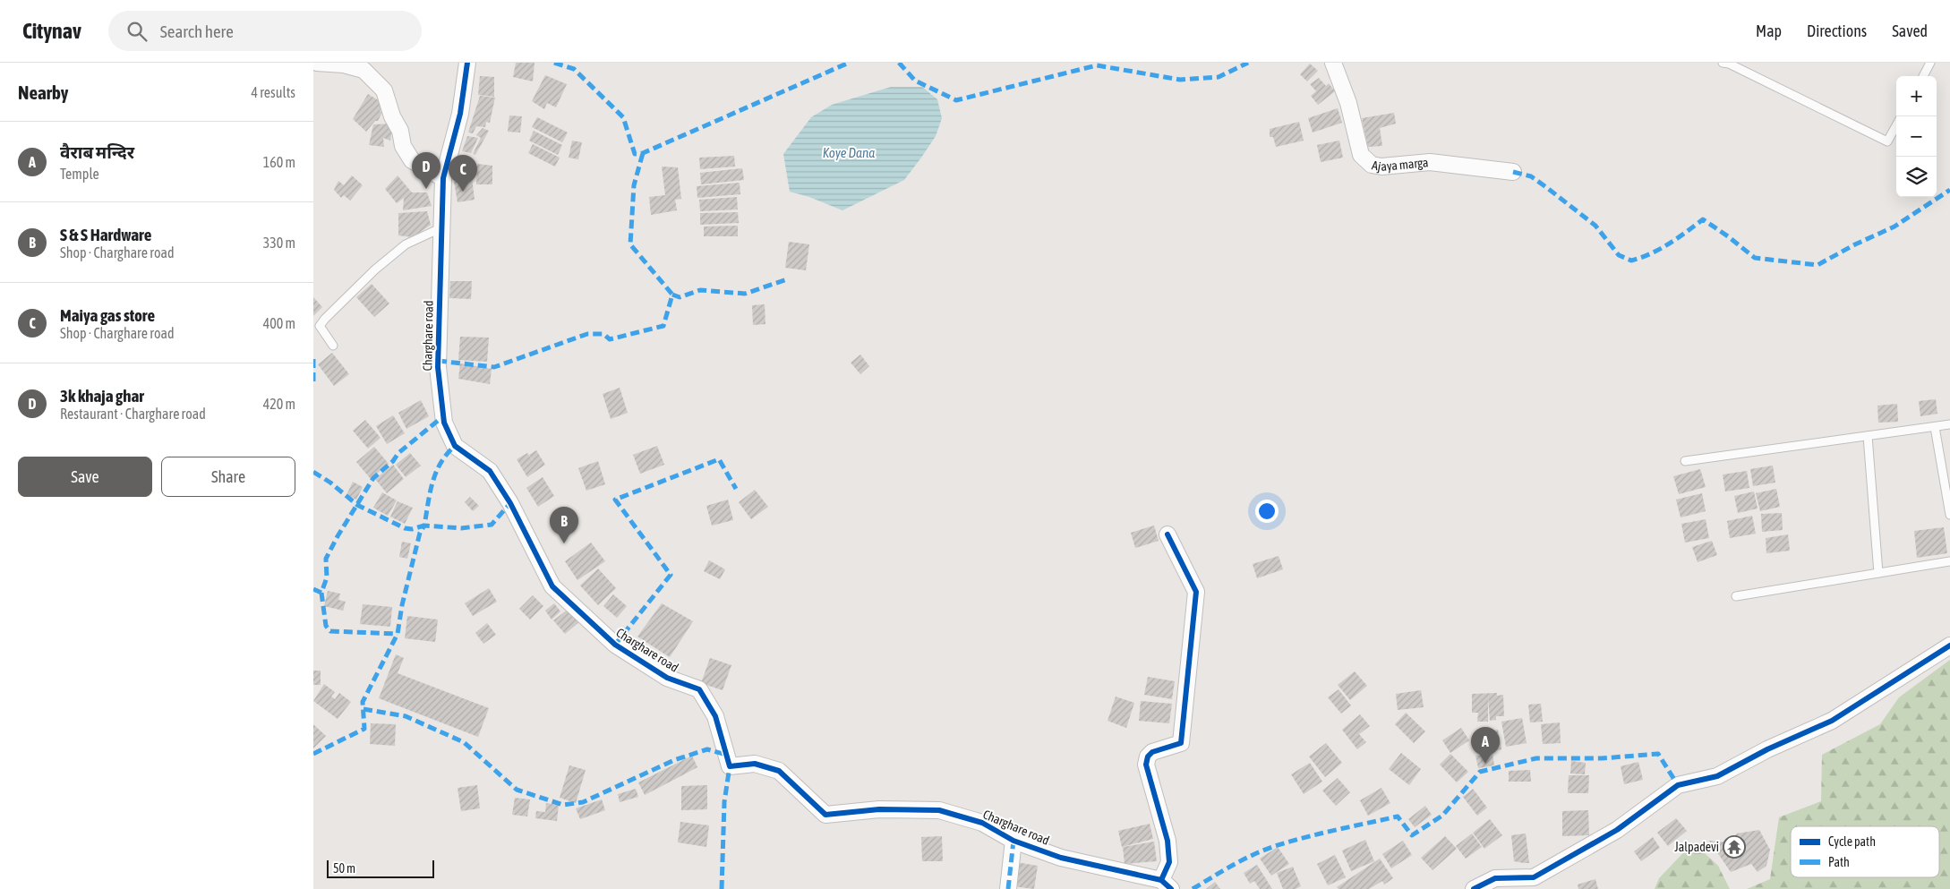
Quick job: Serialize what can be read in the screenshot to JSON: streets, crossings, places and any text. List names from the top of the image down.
{
  "streets": {
    "street": ["Ajaya marga", "Charghare road"]
  },
  "water": ["Koye Dana"],
  "places": {
    "temple": ["Jalpadevi"]
  },
  "legend": ["Cycle path", "Path"],
  "scale_bar": "50 m",
  "page": {
    "header": "Citynav",
    "search": "Search here",
    "nav": ["Map", "Directions", "Saved"],
    "heading": ["Nearby", "4 results"],
    "map_buttons": ["+", "−"],
    "list": [
      {
        "mark": "A",
        "name": "वैराब मन्दिर",
        "note": "Temple",
        "value": "160 m"
      },
      {
        "mark": "B",
        "name": "S & S Hardware",
        "note": "Shop · Charghare road",
        "value": "330 m"
      },
      {
        "mark": "C",
        "name": "Maiya gas store",
        "note": "Shop · Charghare road",
        "value": "400 m"
      },
      {
        "mark": "D",
        "name": "3k khaja ghar",
        "note": "Restaurant · Charghare road",
        "value": "420 m"
      }
    ],
    "pins": [
      "D",
      "C",
      "B",
      "A"
    ],
    "buttons": ["Save", "Share"],
    "scale": "50 m"
  }
}
